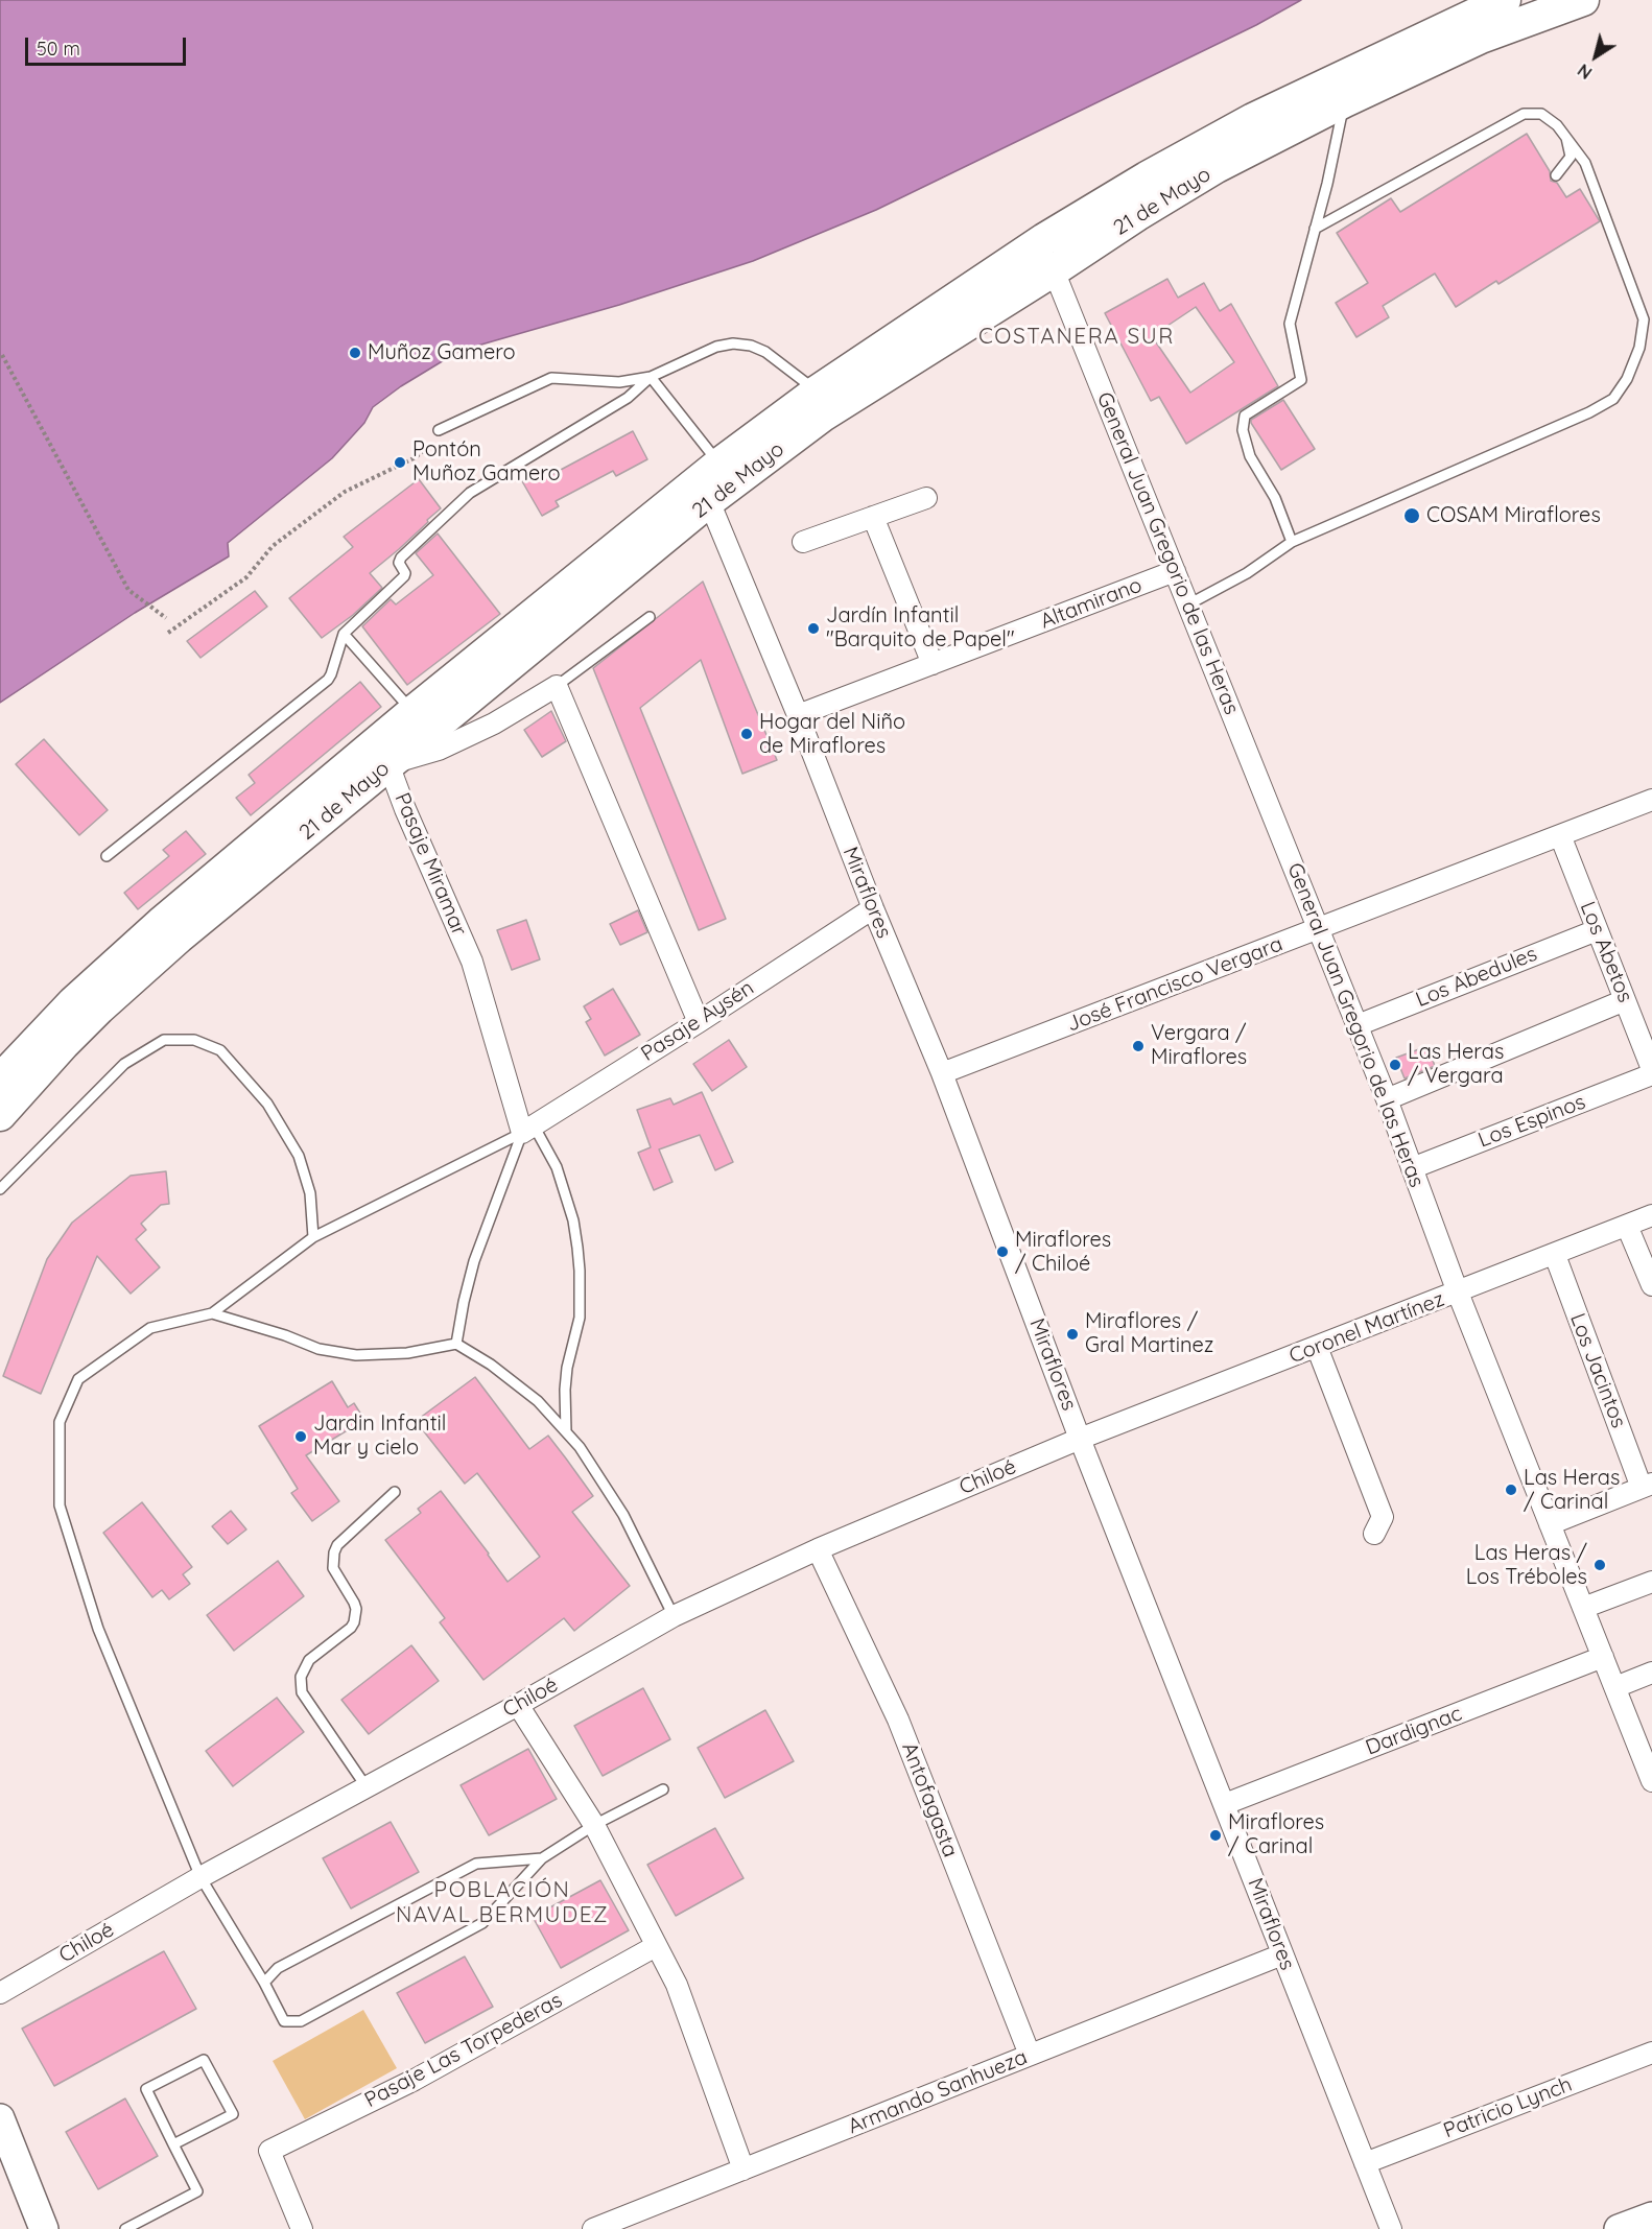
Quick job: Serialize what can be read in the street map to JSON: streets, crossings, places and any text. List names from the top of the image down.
{
  "streets": {
    "main road": ["21 de Mayo"],
    "street": [
      "General Juan Gregorio de las Heras",
      "Altamirano",
      "Pasaje Miramar",
      "Miraflores",
      "Los Abetos",
      "Los Abedules",
      "José Francisco Vergara",
      "Pasaje Aysén",
      "Los Espinos",
      "Coronel Martínez",
      "Los Jacintos",
      "Chiloé",
      "Dardignac",
      "Antofagasta",
      "Pasaje Las Torpederas",
      "Armando Sanhueza",
      "Patricio Lynch"
    ]
  },
  "crossings": [
    ["21 de Mayo", "General Juan Gregorio de las Heras"],
    ["21 de Mayo", "Pasaje Miramar"],
    ["21 de Mayo", "Miraflores"],
    ["General Juan Gregorio de las Heras", "Altamirano"],
    ["General Juan Gregorio de las Heras", "Los Abedules"],
    ["General Juan Gregorio de las Heras", "José Francisco Vergara"],
    ["General Juan Gregorio de las Heras", "Los Espinos"],
    ["General Juan Gregorio de las Heras", "Coronel Martínez"],
    ["General Juan Gregorio de las Heras", "Dardignac"],
    ["Altamirano", "Miraflores"],
    ["Pasaje Miramar", "Pasaje Aysén"],
    ["Miraflores", "José Francisco Vergara"],
    ["Miraflores", "Pasaje Aysén"],
    ["Miraflores", "Coronel Martínez"],
    ["Miraflores", "Chiloé"],
    ["Miraflores", "Dardignac"],
    ["Miraflores", "Armando Sanhueza"],
    ["Miraflores", "Patricio Lynch"],
    ["Los Abetos", "Los Abedules"],
    ["Los Abetos", "José Francisco Vergara"],
    ["Coronel Martínez", "Los Jacintos"],
    ["Coronel Martínez", "Chiloé"],
    ["Chiloé", "Antofagasta"],
    ["Antofagasta", "Armando Sanhueza"]
  ],
  "districts": ["COSTANERA SUR", "POBLACIÓN NAVAL BERMUDEZ"],
  "places": [
    "Muñoz Gamero",
    "Pontón Muñoz Gamero",
    "COSAM Miraflores",
    "Jardín Infantil \"Barquito de Papel\"",
    "Hogar del Niño de Miraflores",
    "Vergara / Miraflores",
    "Las Heras / Vergara",
    "Miraflores / Chiloé",
    "Miraflores / Gral Martinez",
    "Jardin Infantil Mar y cielo",
    "Las Heras / Carinal",
    "Las Heras / Los Tréboles",
    "Miraflores / Carinal"
  ],
  "scale_bar": "50 m",
  "north": "bottom left"
}
